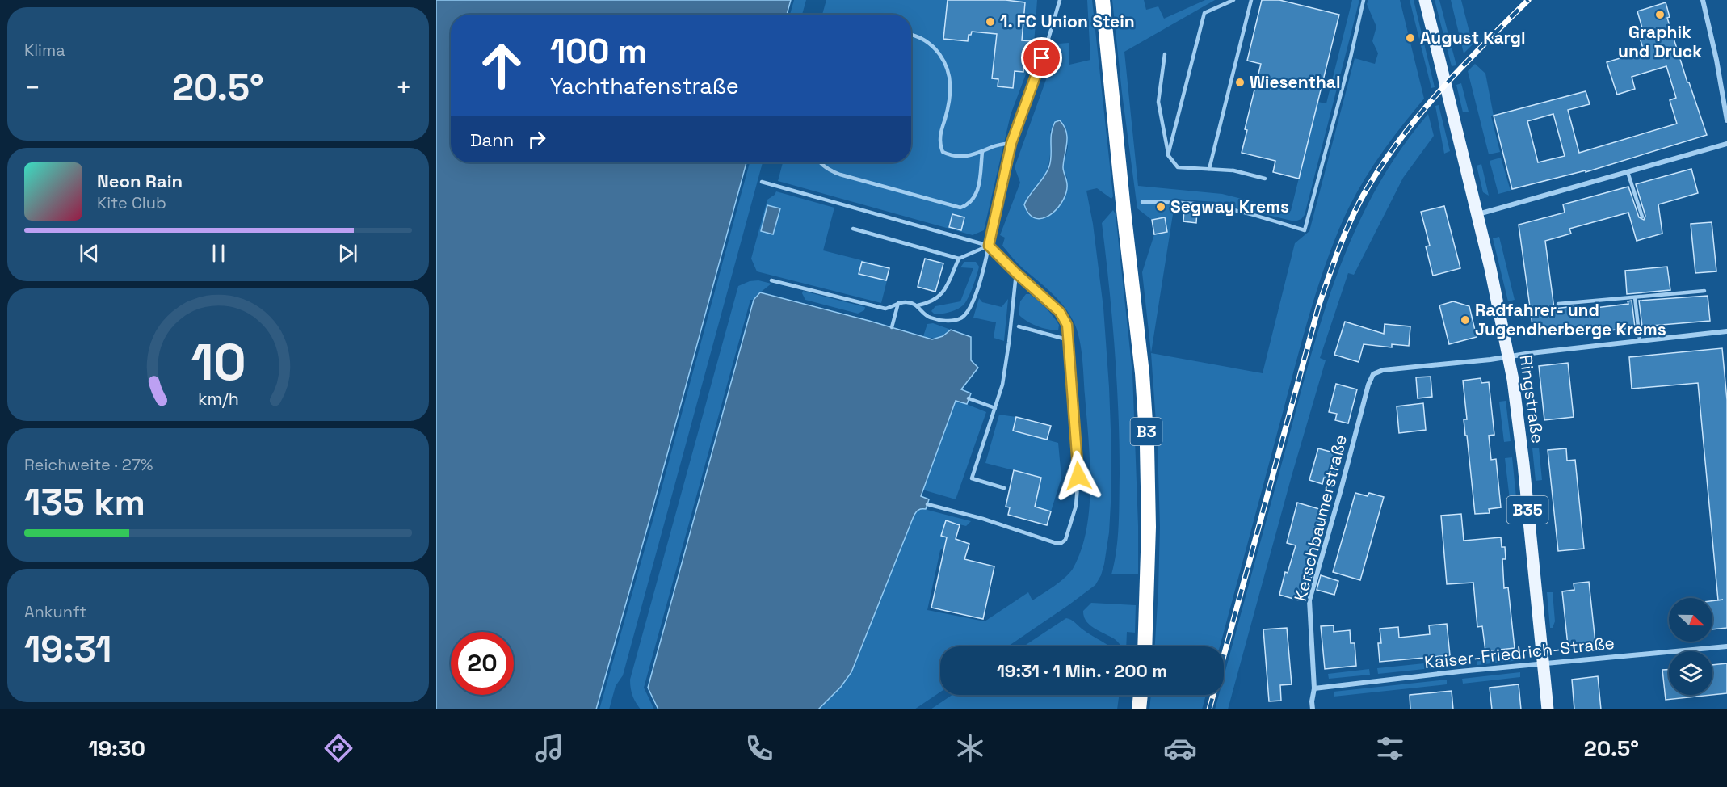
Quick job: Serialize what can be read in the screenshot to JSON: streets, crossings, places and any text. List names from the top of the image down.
{
  "streets": {
    "highway": ["B3"],
    "main road": ["Ringstraße", "B35"],
    "street": ["Kerschbaumerstraße", "Kaiser-Friedrich-Straße"]
  },
  "crossings": [
    ["Ringstraße", "Kerschbaumerstraße"],
    ["Ringstraße", "Kaiser-Friedrich-Straße"],
    ["Kerschbaumerstraße", "Kaiser-Friedrich-Straße"]
  ],
  "places": [
    "Graphik und Druck",
    "1. FC Union Stein",
    "August Kargl",
    "Wiesenthal",
    "Segway Krems",
    "Radfahrer- und Jugendherberge Krems"
  ],
  "north": "right",
  "page": {
    "tile": [
      "Klima",
      ["Reichweite · 27%", "135 km"],
      ["Ankunft", "19:31"]
    ],
    "turn": ["100 m", "Yachthafenstraße"],
    "heat": ["−", "20.5°", "+"],
    "then": "Dann",
    "song": ["Neon Rain", "Kite Club"],
    "limit": "20",
    "trip": "19:31 · 1 Min. · 200 m",
    "tabs": ["19:30", "20.5°"],
    "gauge": ["10", "km/h"]
  }
}
